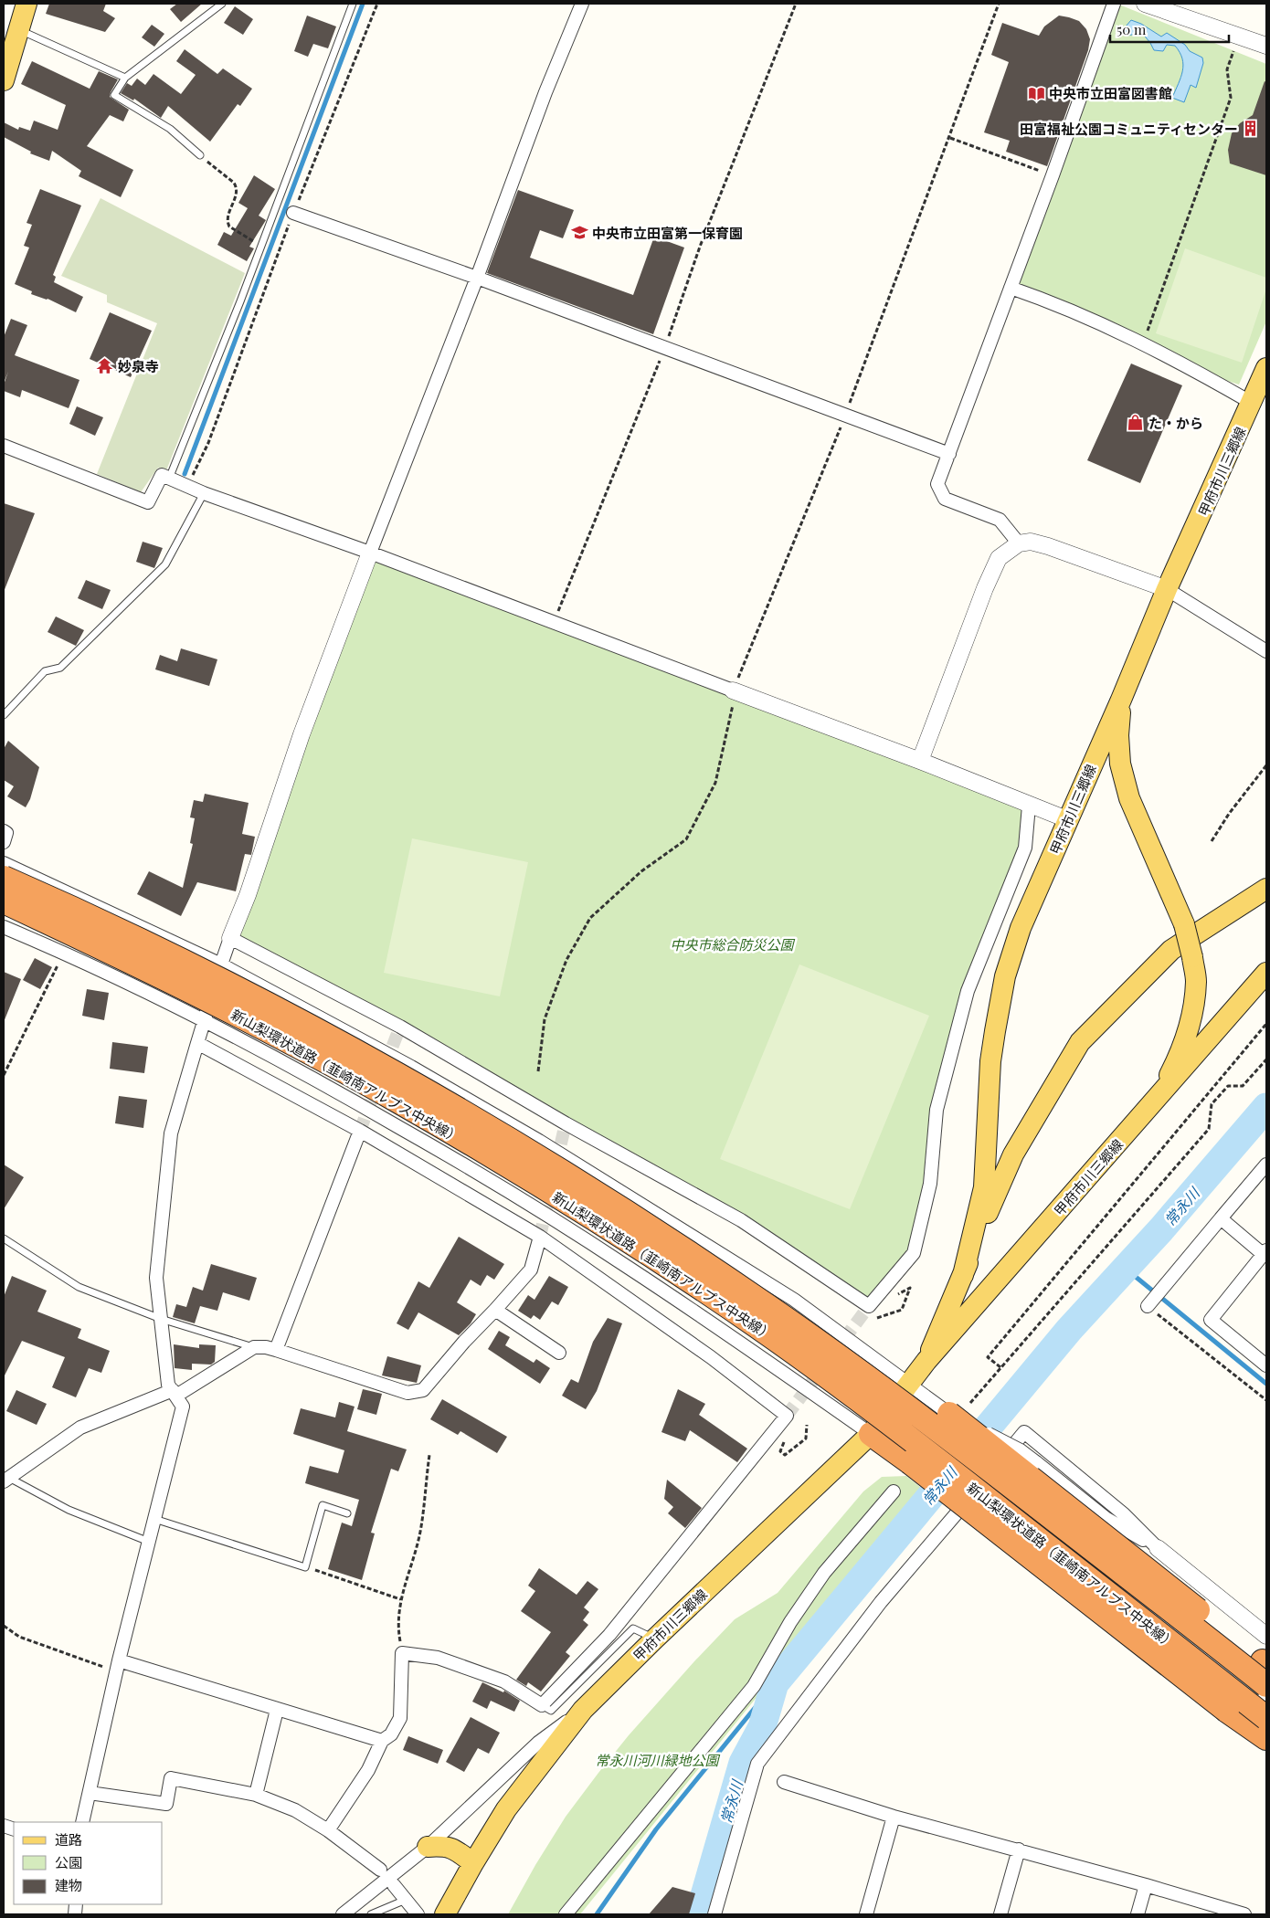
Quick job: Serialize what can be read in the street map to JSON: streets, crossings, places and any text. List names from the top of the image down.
{
  "streets": {
    "highway": ["新山梨環状道路（韮崎南アルプス中央線）"],
    "main road": ["甲府市川三郷線"]
  },
  "water": ["常永川"],
  "parks": ["中央市総合防災公園", "常永川河川緑地公園"],
  "places": {
    "library": ["中央市立田富図書館"],
    "building": ["田富福祉公園コミュニティセンター"],
    "school or university": ["中央市立田富第一保育園"],
    "temple": ["妙泉寺"],
    "shop": ["た・から"]
  },
  "legend": ["道路", "公園", "建物"],
  "scale_bar": "50 m"
}
